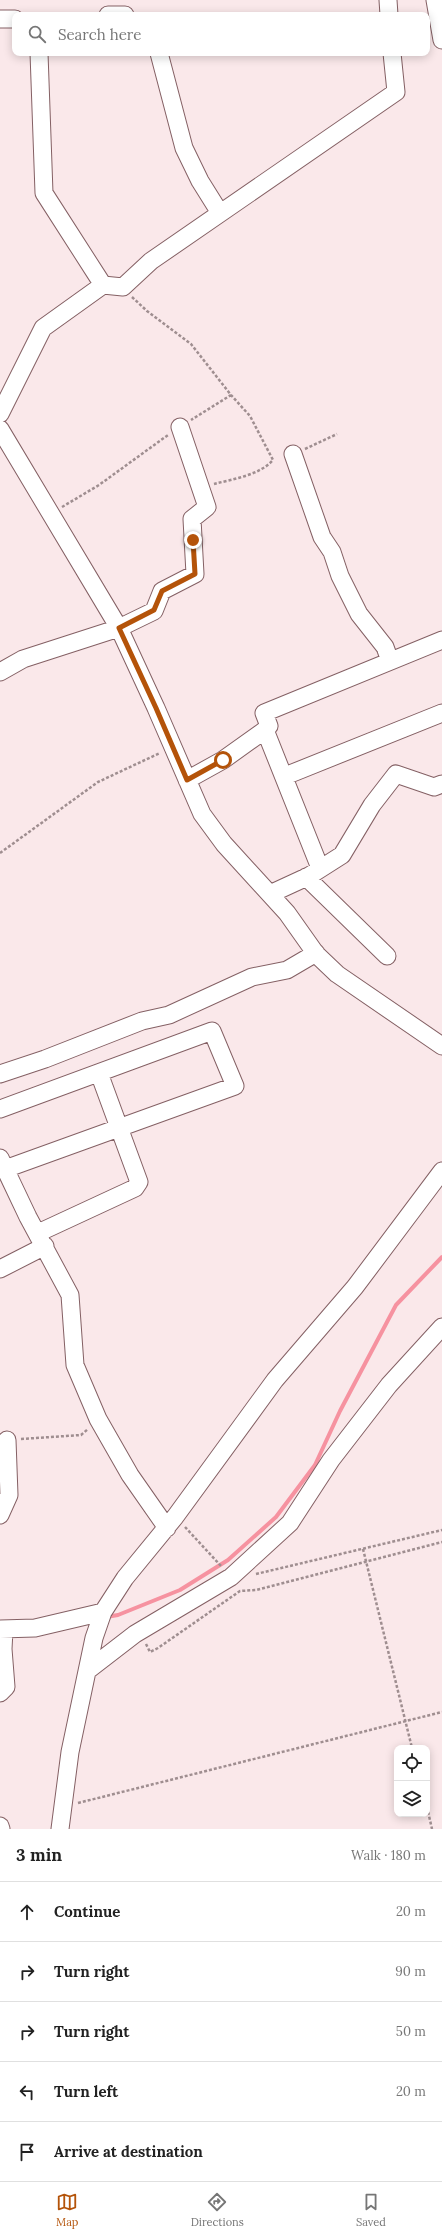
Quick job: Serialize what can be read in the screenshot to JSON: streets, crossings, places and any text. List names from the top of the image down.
{
  "page": {
    "search": "Search here",
    "heading": ["3 min", "Walk · 180 m"],
    "list": [
      ["Continue", "20 m"],
      ["Turn right", "90 m"],
      ["Turn right", "50 m"],
      ["Turn left", "20 m"],
      "Arrive at destination"
    ],
    "nav": ["Map", "Directions", "Saved"]
  }
}
